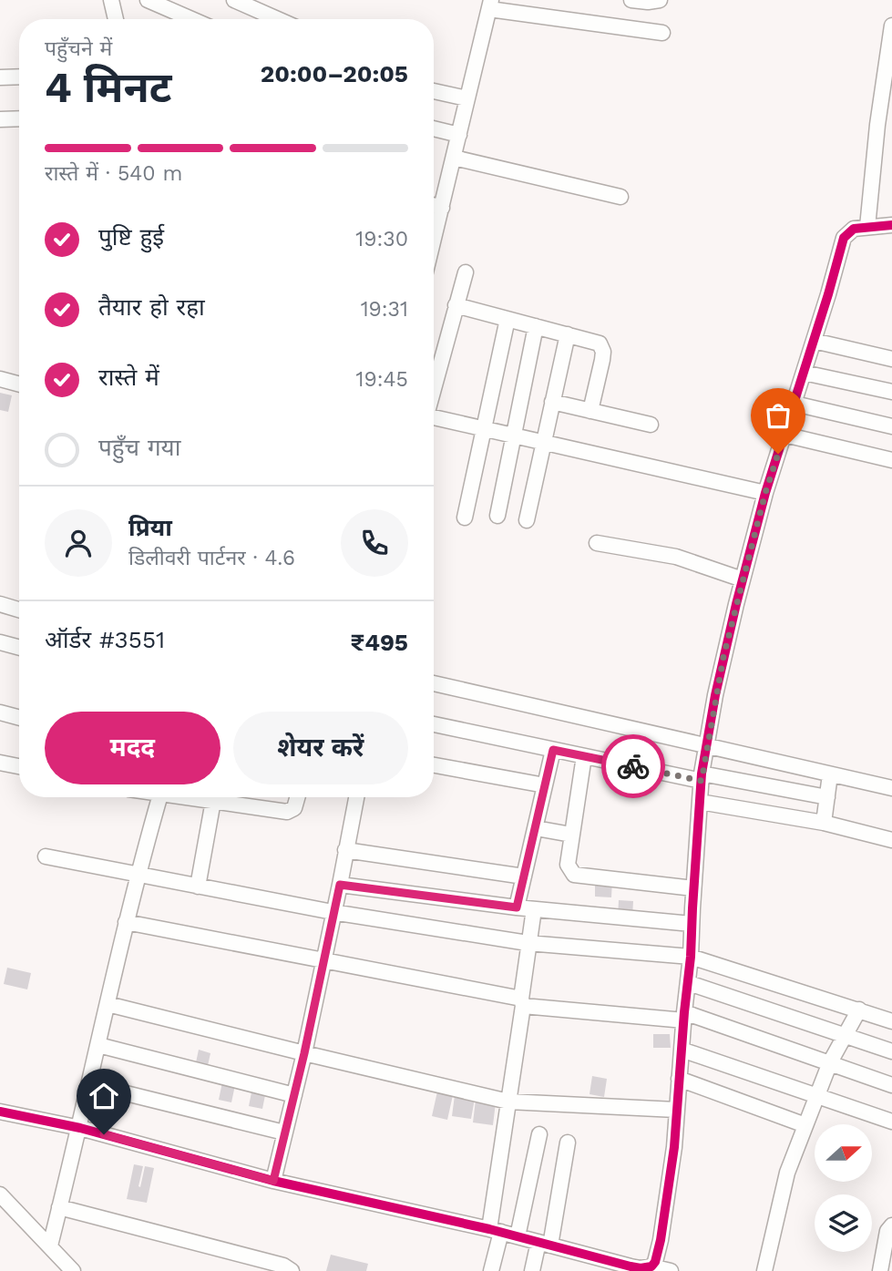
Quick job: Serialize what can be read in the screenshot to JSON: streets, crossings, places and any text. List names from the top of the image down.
{
  "north": "right",
  "page": {
    "heading": ["4 मिनट", "पहुँचने में", "20:00–20:05"],
    "panel": [
      "प्रिया",
      "डिलीवरी पार्टनर · 4.6",
      "ऑर्डर #3551",
      "₹495"
    ],
    "bar": "रास्ते में · 540 m",
    "list": [
      ["पुष्टि हुई", "19:30"],
      ["तैयार हो रहा", "19:31"],
      ["रास्ते में", "19:45"],
      "पहुँच गया"
    ],
    "buttons": ["मदद", "शेयर करें"]
  }
}
